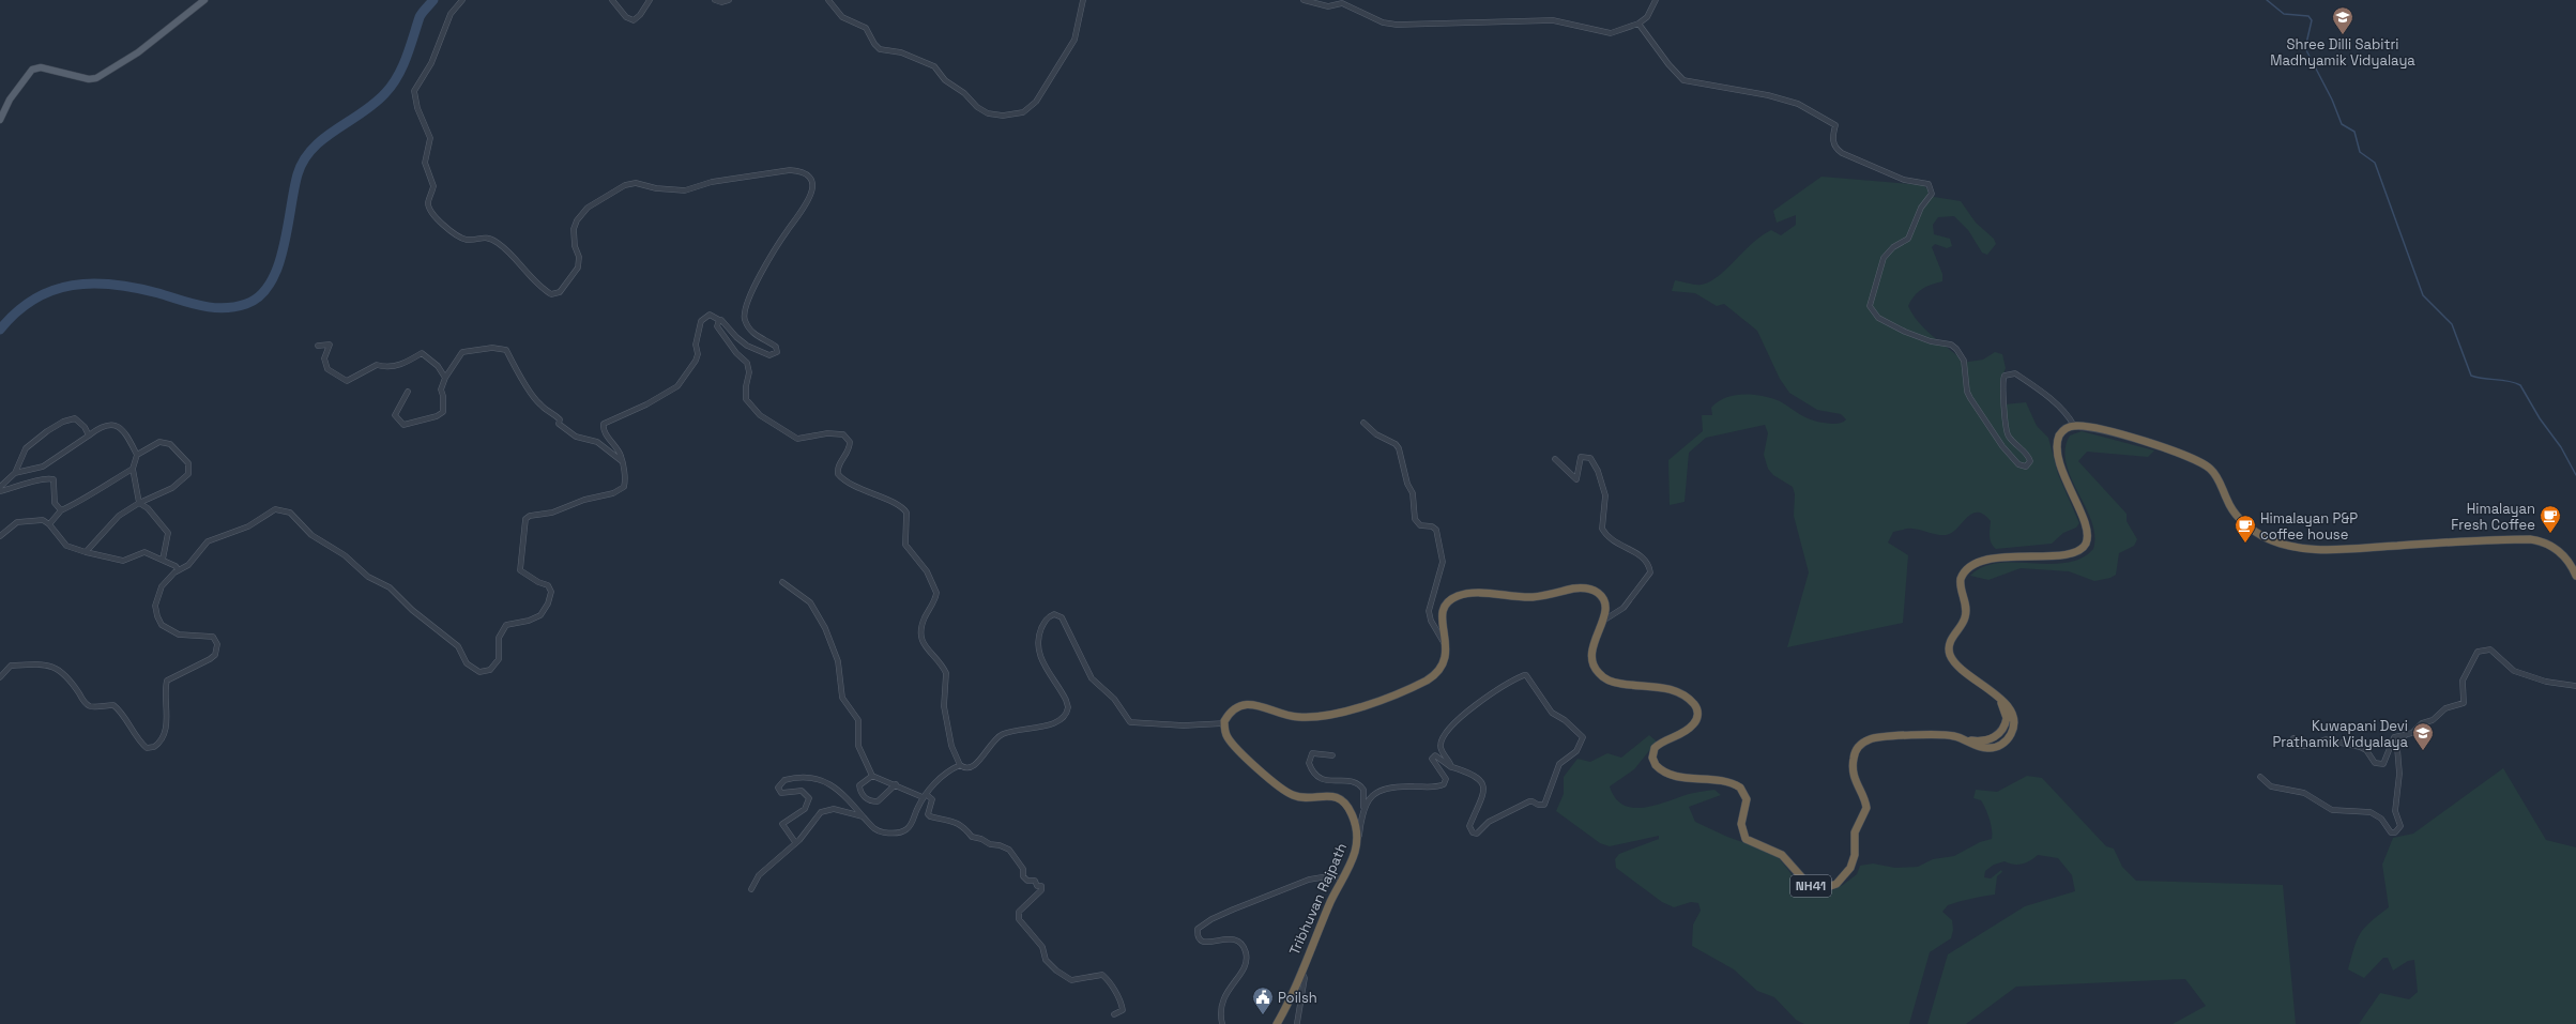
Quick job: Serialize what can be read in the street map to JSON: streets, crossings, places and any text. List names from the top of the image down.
{
  "streets": {
    "highway": ["NH41", "Tribhuvan Rajpath"]
  },
  "crossings": [
    ["NH41", "Tribhuvan Rajpath"]
  ],
  "places": {
    "school or university": ["Shree Dilli Sabitri Madhyamik Vidyalaya", "Kuwapani Devi Prathamik Vidyalaya"],
    "cafe": ["Himalayan Fresh Coffee", "Himalayan P&P coffee house"],
    "public building": ["Poilsh"]
  }
}
